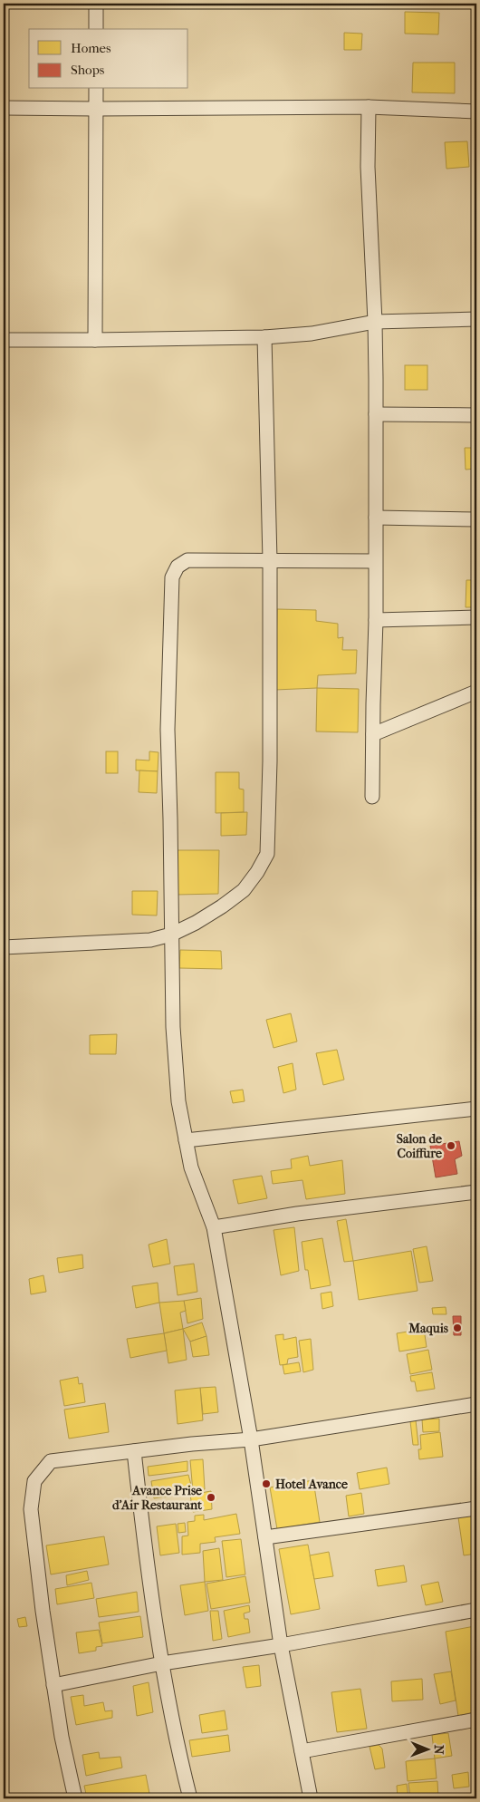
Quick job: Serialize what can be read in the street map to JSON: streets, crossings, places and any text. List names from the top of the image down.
{
  "places": [
    "Salon de Coiffure",
    "Maquis",
    "Hotel Avance",
    "Avance Prise d'Air Restaurant"
  ],
  "legend": ["Homes", "Shops"],
  "north": "right"
}
